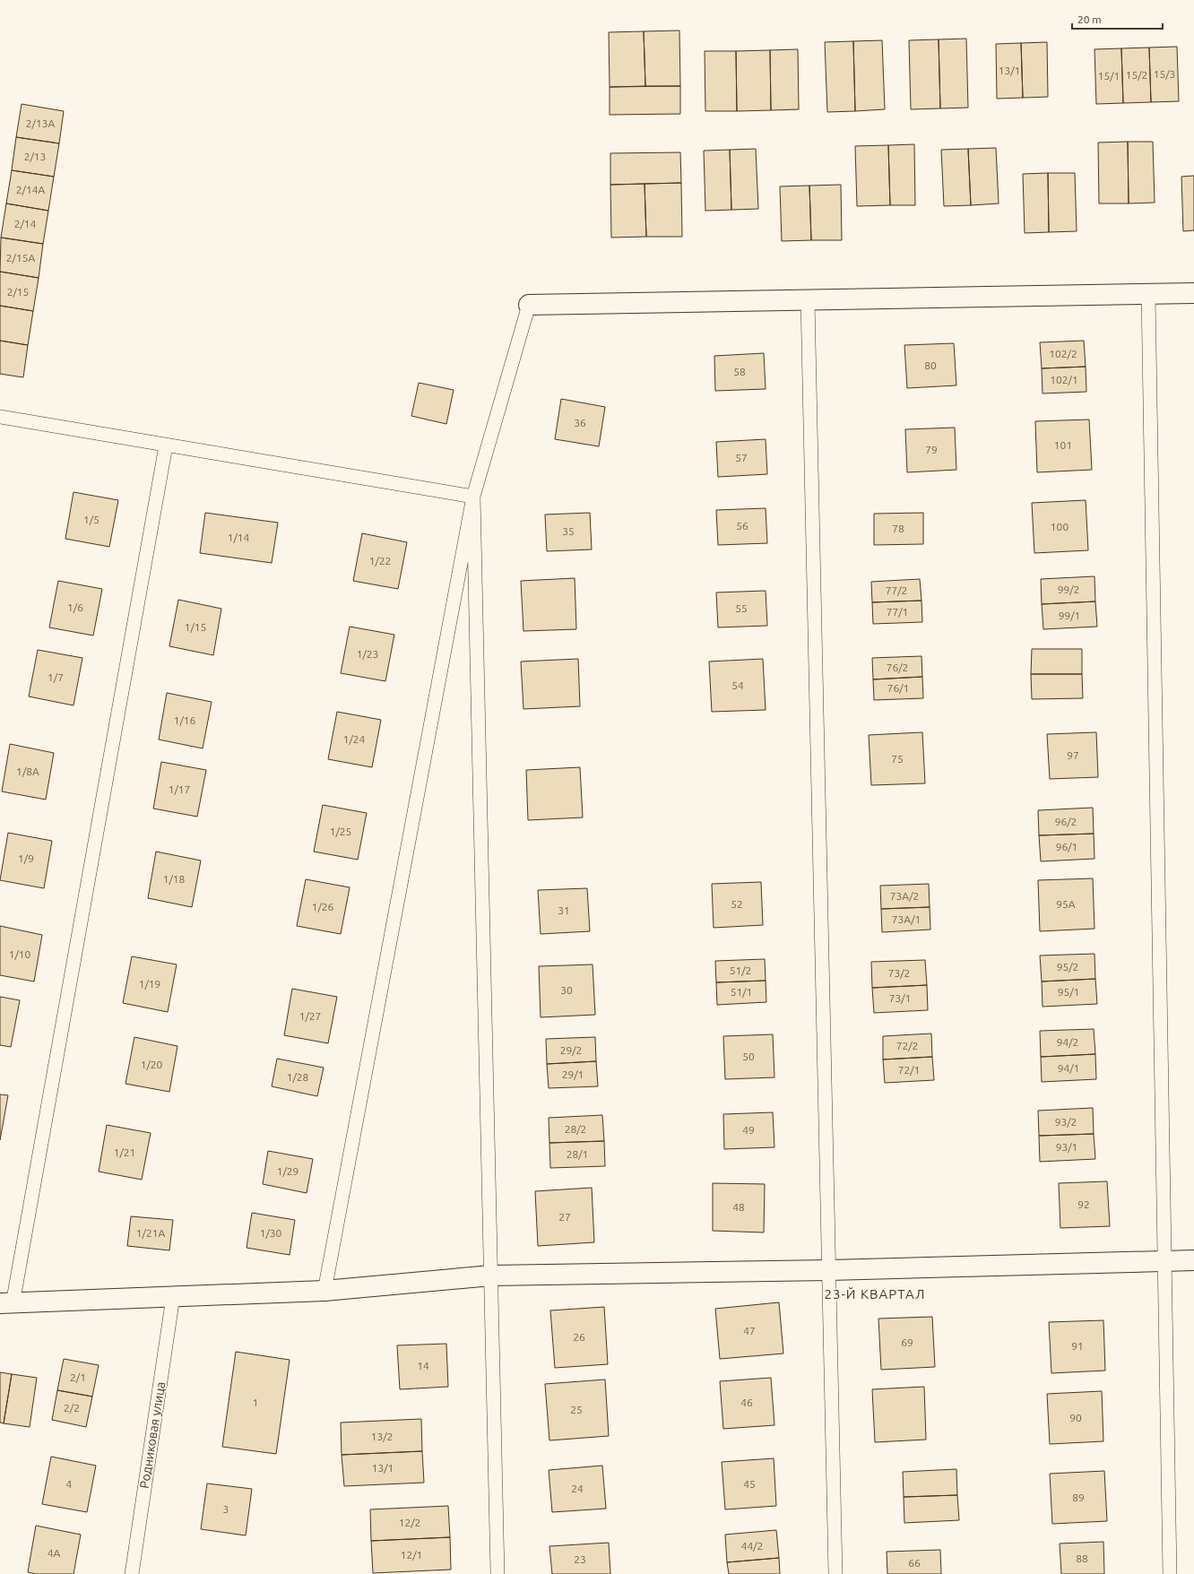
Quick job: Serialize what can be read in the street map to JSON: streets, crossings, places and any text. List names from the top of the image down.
{
  "streets": {
    "lane": ["Родниковая улица"]
  },
  "districts": ["23-Й КВАРТАЛ"],
  "house_numbers": [
    "13/1",
    "15/3",
    "15/2",
    "15/1",
    "2/13А",
    "2/13",
    "2/14А",
    "2/14",
    "2/15А",
    "2/15",
    "102/2",
    "80",
    "58",
    "102/1",
    "36",
    "101",
    "79",
    "57",
    "1/5",
    "56",
    "100",
    "78",
    "35",
    "1/14",
    "1/22",
    "99/2",
    "77/2",
    "1/6",
    "55",
    "77/1",
    "99/1",
    "1/15",
    "1/23",
    "76/2",
    "1/7",
    "54",
    "76/1",
    "1/16",
    "1/24",
    "97",
    "75",
    "1/8А",
    "1/17",
    "96/2",
    "1/25",
    "96/1",
    "1/9",
    "1/18",
    "73А/2",
    "52",
    "95А",
    "1/26",
    "31",
    "73А/1",
    "1/10",
    "95/2",
    "51/2",
    "73/2",
    "1/19",
    "30",
    "51/1",
    "95/1",
    "73/1",
    "1/27",
    "94/2",
    "72/2",
    "29/2",
    "50",
    "1/20",
    "94/1",
    "72/1",
    "29/1",
    "1/28",
    "93/2",
    "28/2",
    "49",
    "93/1",
    "1/21",
    "28/1",
    "1/29",
    "92",
    "48",
    "27",
    "1/21А",
    "1/30",
    "47",
    "26",
    "69",
    "91",
    "14",
    "2/1",
    "1",
    "46",
    "2/2",
    "25",
    "90",
    "13/2",
    "13/1",
    "4",
    "45",
    "24",
    "89",
    "3",
    "12/2",
    "44/2",
    "4А",
    "12/1",
    "88",
    "23",
    "66"
  ],
  "scale_bar": "20 m"
}
